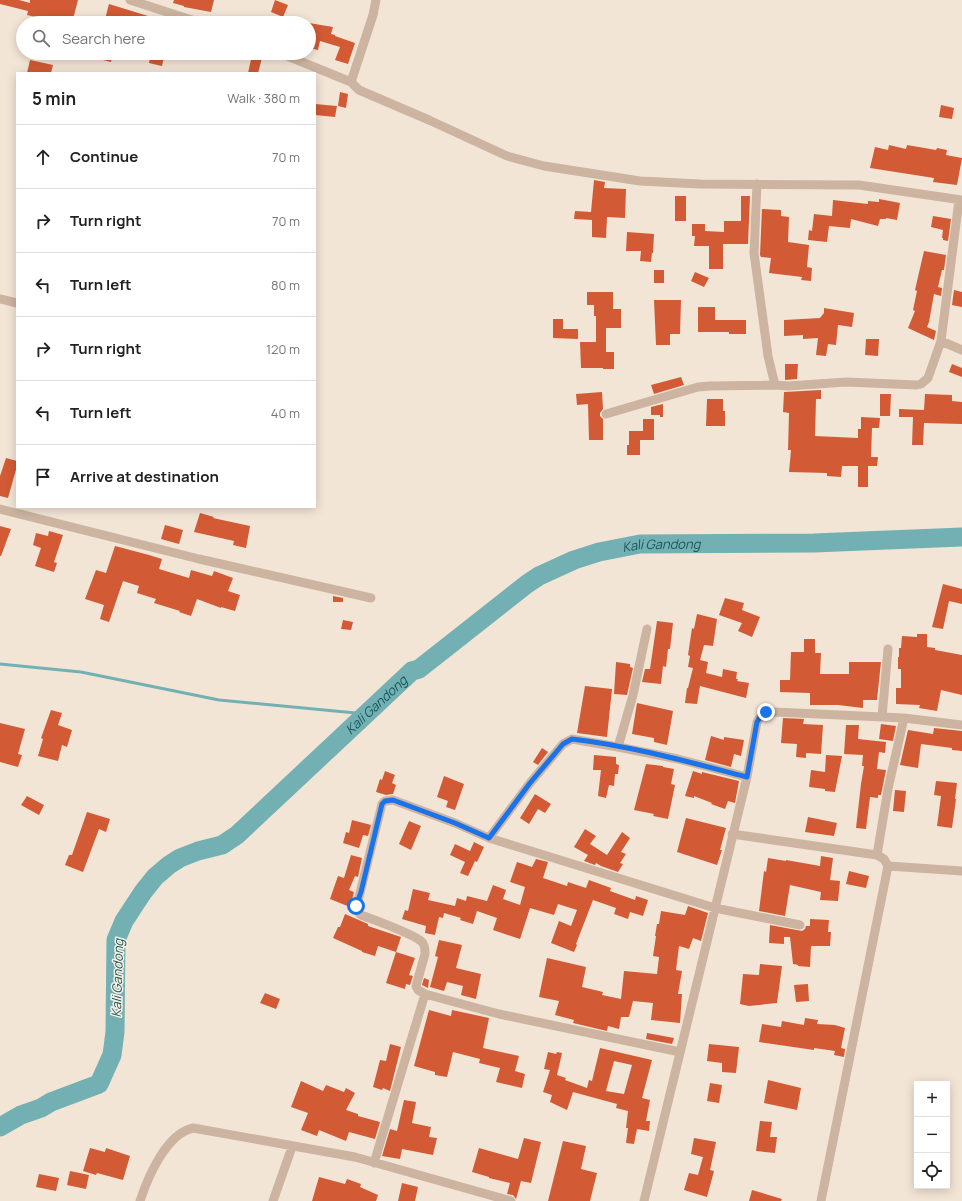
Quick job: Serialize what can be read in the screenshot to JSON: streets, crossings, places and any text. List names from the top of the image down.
{
  "water": ["Kali Gandong"],
  "page": {
    "search": "Search here",
    "heading": ["5 min", "Walk · 380 m"],
    "list": [
      ["Continue", "70 m"],
      ["Turn right", "70 m"],
      ["Turn left", "80 m"],
      ["Turn right", "120 m"],
      ["Turn left", "40 m"],
      "Arrive at destination"
    ],
    "map_buttons": ["+", "−"]
  }
}
